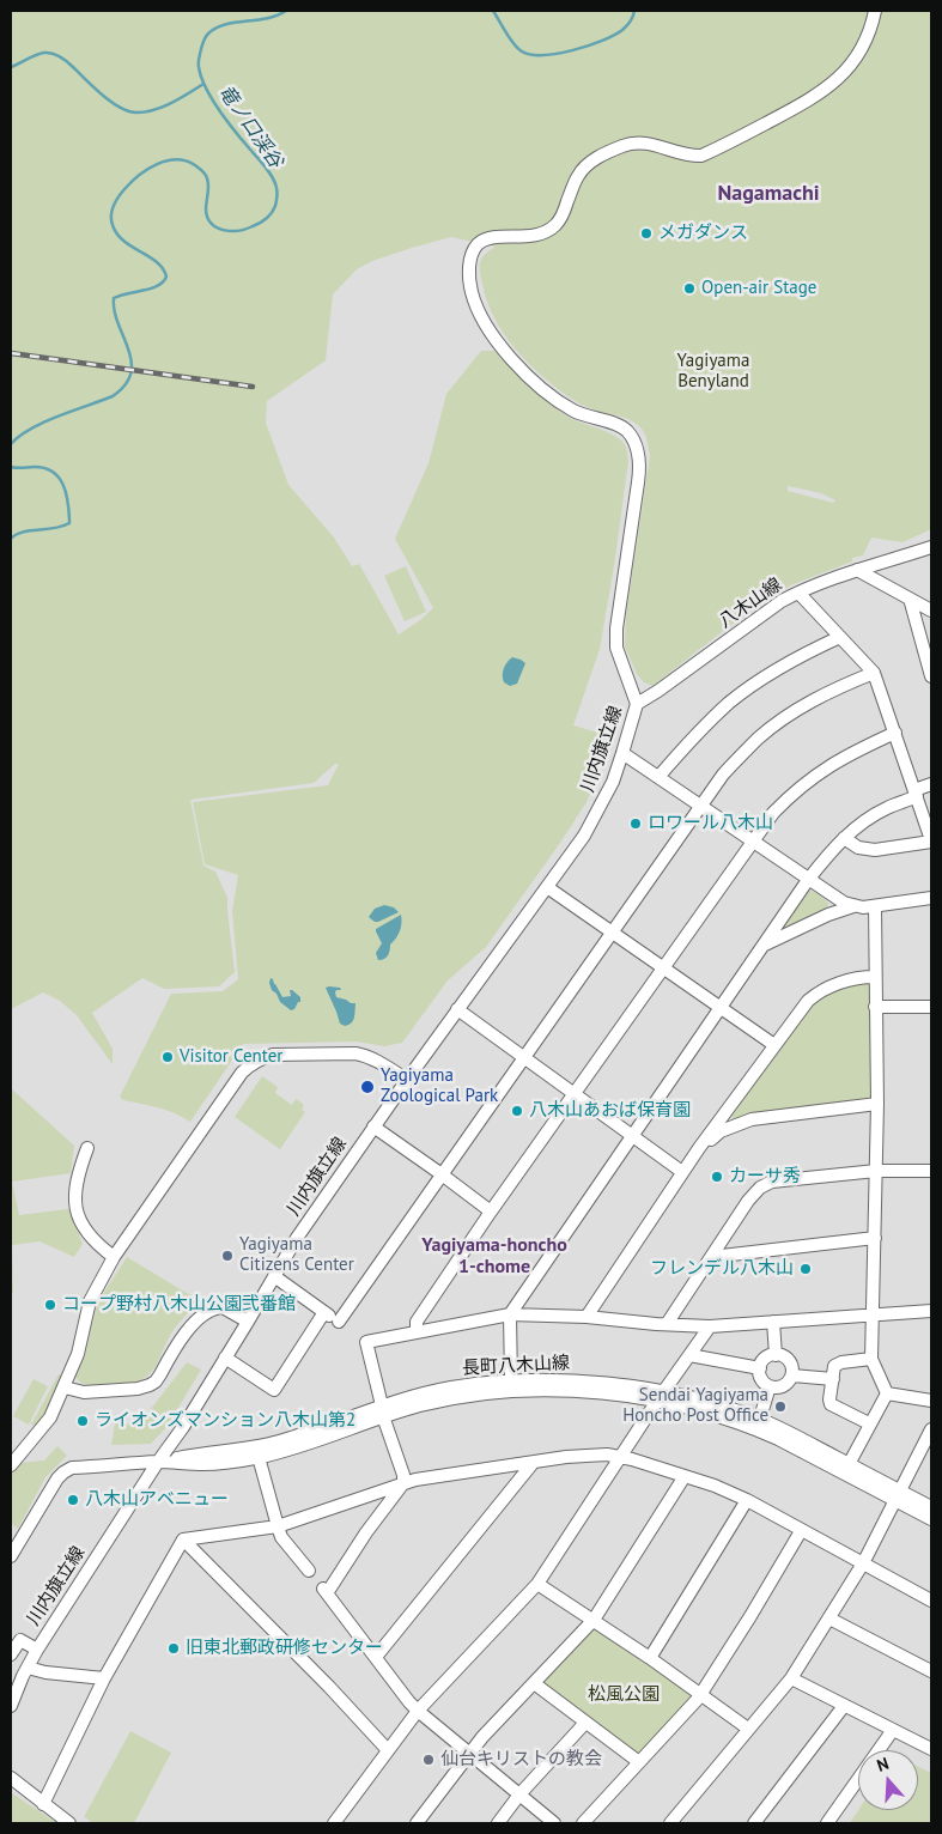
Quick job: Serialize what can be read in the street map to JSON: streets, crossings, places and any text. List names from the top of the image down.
{
  "streets": {
    "street": ["八木山線", "川内旗立線", "長町八木山線"]
  },
  "crossings": [
    ["八木山線", "川内旗立線"],
    ["川内旗立線", "長町八木山線"]
  ],
  "districts": ["Nagamachi", "Yagiyama-honcho 1-chome"],
  "water": ["竜ノ口渓谷"],
  "parks": ["Yagiyama Benyland", "松風公園"],
  "places": [
    "メガダンス",
    "Open-air Stage",
    "ロワール八木山",
    "Visitor Center",
    "Yagiyama Zoological Park",
    "八木山あおば保育園",
    "カーサ秀",
    "Yagiyama Citizens Center",
    "フレンデル八木山",
    "コープ野村八木山公園弐番館",
    "Sendai Yagiyama Honcho Post Office",
    "ライオンズマンション八木山第2",
    "八木山アベニュー",
    "旧東北郵政研修センター",
    "仙台キリストの教会"
  ],
  "north": "top"
}
